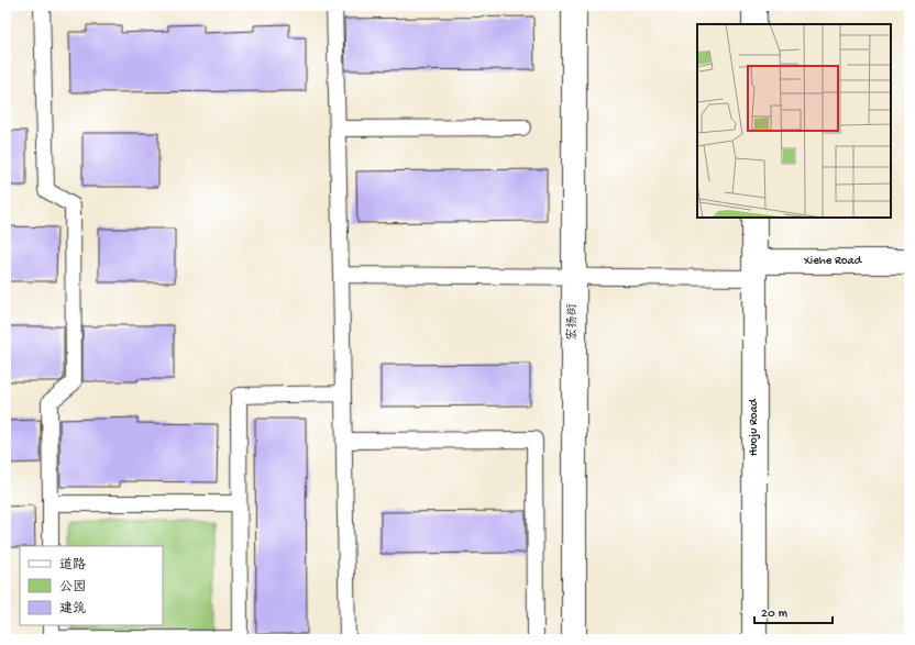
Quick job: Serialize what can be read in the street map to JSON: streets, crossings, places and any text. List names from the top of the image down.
{
  "streets": {
    "street": ["Xiehe Road", "宏扬街", "Huoju Road"]
  },
  "crossings": [
    ["Xiehe Road", "Huoju Road"]
  ],
  "legend": ["道路", "公园", "建筑"],
  "scale_bar": "20 m"
}
